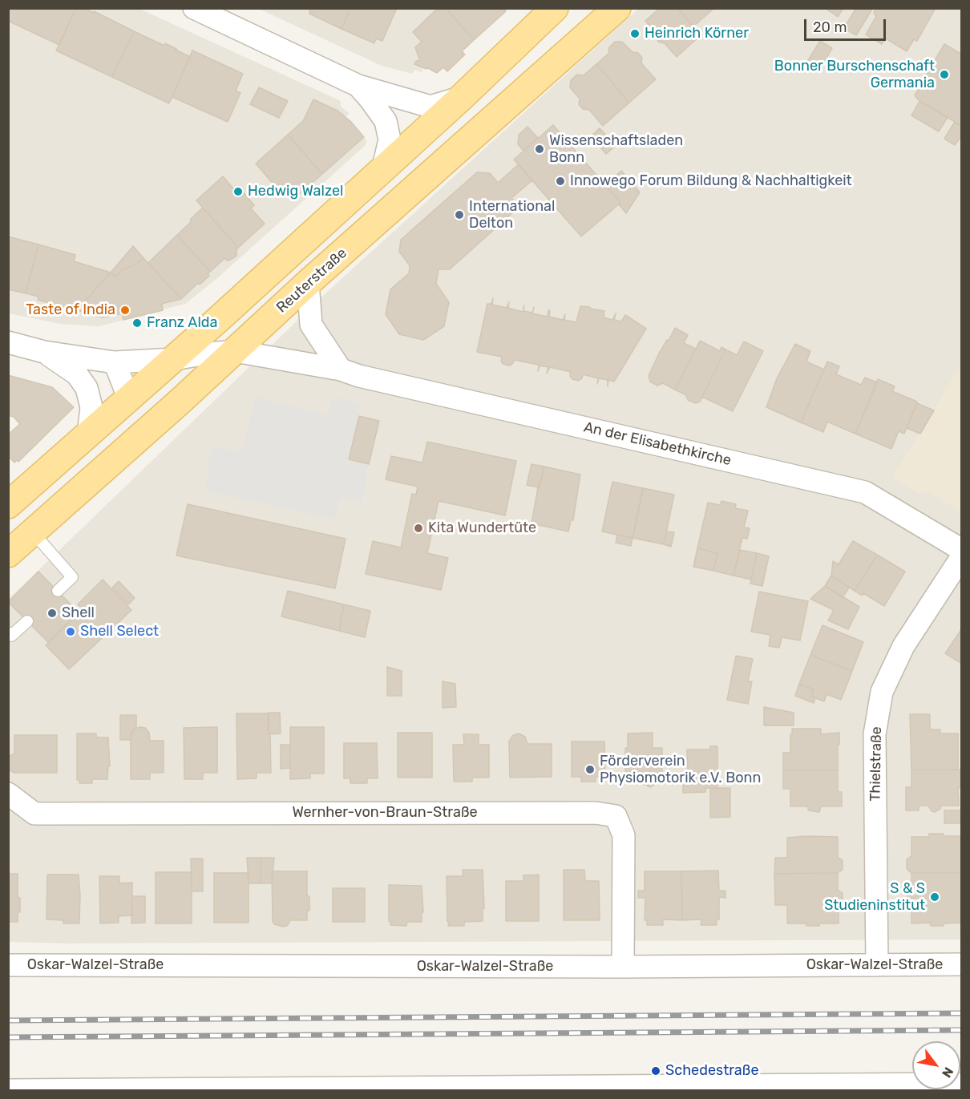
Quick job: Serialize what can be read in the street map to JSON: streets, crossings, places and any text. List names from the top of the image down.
{
  "streets": {
    "main road": ["Reuterstraße"],
    "street": [
      "An der Elisabethkirche",
      "Thielstraße",
      "Wernher-von-Braun-Straße",
      "Oskar-Walzel-Straße"
    ]
  },
  "crossings": [
    ["Reuterstraße", "An der Elisabethkirche"],
    ["Thielstraße", "Oskar-Walzel-Straße"],
    ["Wernher-von-Braun-Straße", "Oskar-Walzel-Straße"]
  ],
  "places": [
    "Heinrich Körner",
    "Bonner Burschenschaft Germania",
    "Wissenschaftsladen Bonn",
    "Innowego Forum Bildung & Nachhaltigkeit",
    "Hedwig Walzel",
    "International Delton",
    "Taste of India",
    "Franz Alda",
    "Kita Wundertüte",
    "Shell",
    "Shell Select",
    "Förderverein Physiomotorik e.V. Bonn",
    "S & S Studieninstitut",
    "Schedestraße"
  ],
  "scale_bar": "20 m",
  "north": "bottom right"
}
